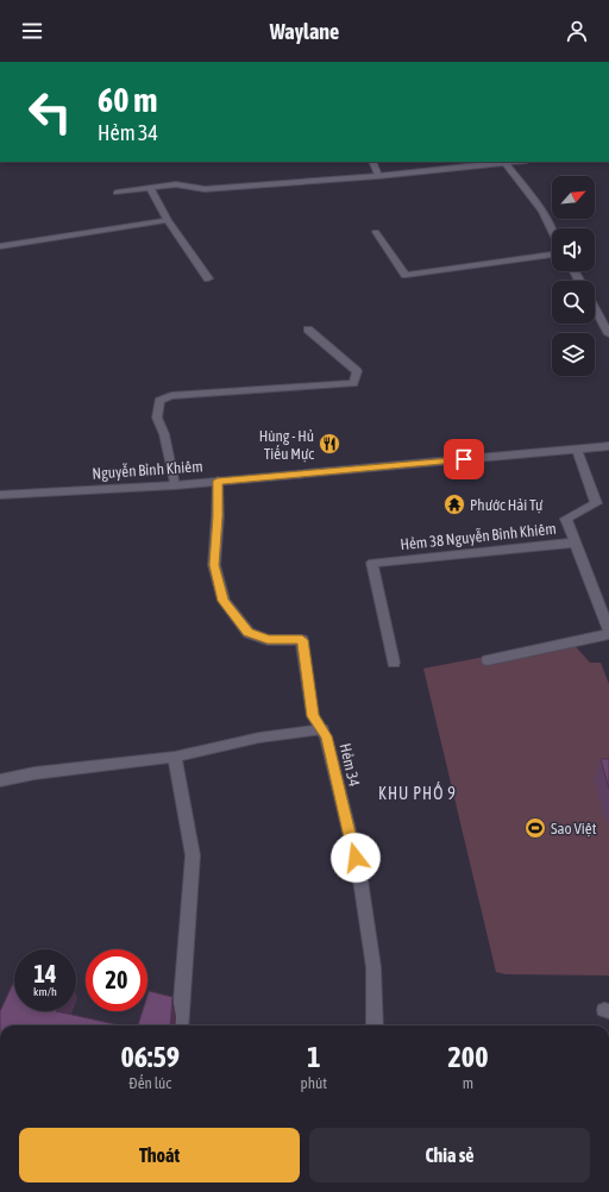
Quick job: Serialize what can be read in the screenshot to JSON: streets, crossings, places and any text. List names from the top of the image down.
{
  "streets": {
    "street": ["Nguyễn Bỉnh Khiêm", "Hẻm 38 Nguyễn Bỉnh Khiêm", "Hẻm 34"]
  },
  "crossings": [
    ["Nguyễn Bỉnh Khiêm", "Hẻm 38 Nguyễn Bỉnh Khiêm"],
    ["Nguyễn Bỉnh Khiêm", "Hẻm 34"]
  ],
  "districts": ["KHU PHỐ 9"],
  "places": {
    "restaurant": ["Hùng - Hủ Tiếu Mực"],
    "temple": ["Phước Hải Tự"],
    "sports": ["Sao Việt"]
  },
  "north": "top right",
  "page": {
    "header": "Waylane",
    "turn": ["60 m", "Hẻm 34"],
    "speed": "14 km/h",
    "limit": "20",
    "eta": [
      "06:59",
      "Đến lúc",
      "1",
      "phút",
      "200",
      "m"
    ],
    "buttons": ["Thoát", "Chia sẻ"]
  }
}
